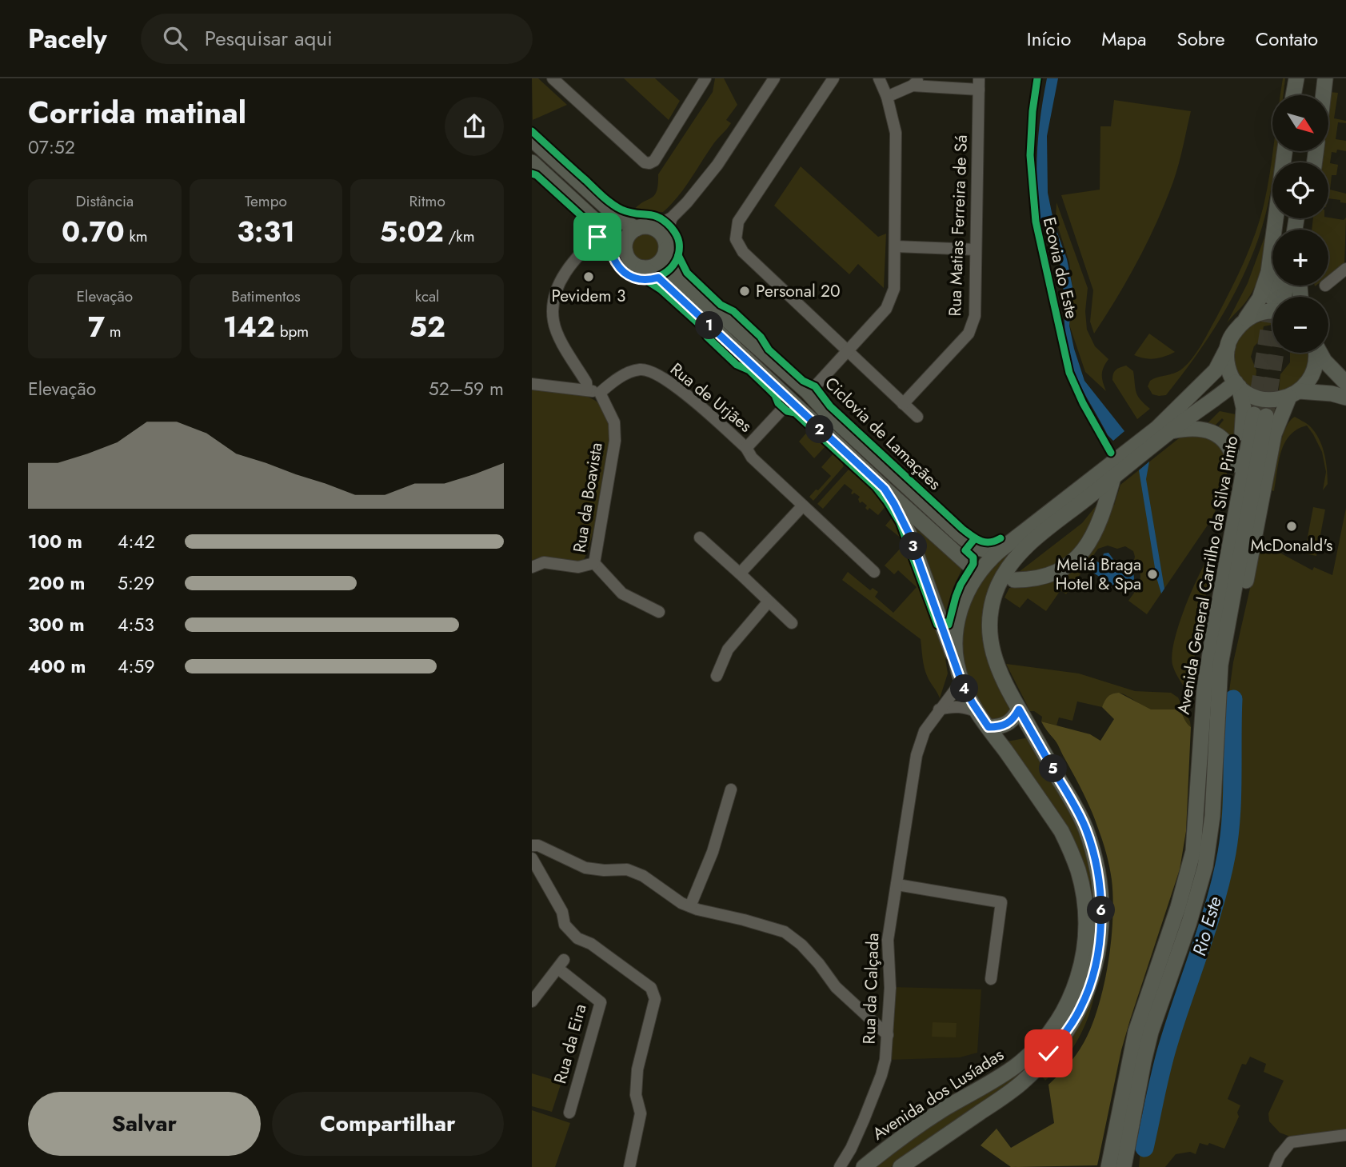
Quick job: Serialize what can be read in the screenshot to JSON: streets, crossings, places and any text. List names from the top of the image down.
{
  "streets": {
    "main road": ["Avenida General Carrilho da Silva Pinto", "Avenida dos Lusíadas"],
    "street": [
      "Rua Matias Ferreira de Sá",
      "Rua de Urjães",
      "Rua da Boavista",
      "Rua da Calçada",
      "Rua da Eira"
    ],
    "cycle path": ["Ecovia do Este", "Ciclovia de Lamaçães"]
  },
  "crossings": [
    ["Rua de Urjães", "Rua da Boavista"],
    ["Rua da Calçada", "Avenida dos Lusíadas"]
  ],
  "water": ["Rio Este"],
  "places": [
    "Pevidem 3",
    "Personal 20",
    "McDonald's",
    "Meliá Braga Hotel & Spa"
  ],
  "north": "bottom right",
  "page": {
    "header": "Pacely",
    "search": "Pesquisar aqui",
    "nav": [
      "Início",
      "Mapa",
      "Sobre",
      "Contato"
    ],
    "heading": ["Corrida matinal", "07:52"],
    "map_buttons": ["+", "−"],
    "stats": [
      ["Distância", "0.70 km"],
      ["Tempo", "3:31"],
      ["Ritmo", "5:02 /km"],
      ["Elevação", "7 m"],
      ["Batimentos", "142 bpm"],
      ["kcal", "52"]
    ],
    "pins": [
      "1",
      "2",
      "3",
      "4",
      "5",
      "6"
    ],
    "chart": ["Elevação", "52–59 m"],
    "list": [
      {
        "name": "100 m",
        "note": "4:42"
      },
      {
        "name": "200 m",
        "note": "5:29"
      },
      {
        "name": "300 m",
        "note": "4:53"
      },
      {
        "name": "400 m",
        "note": "4:59"
      }
    ],
    "buttons": ["Salvar", "Compartilhar"]
  }
}
